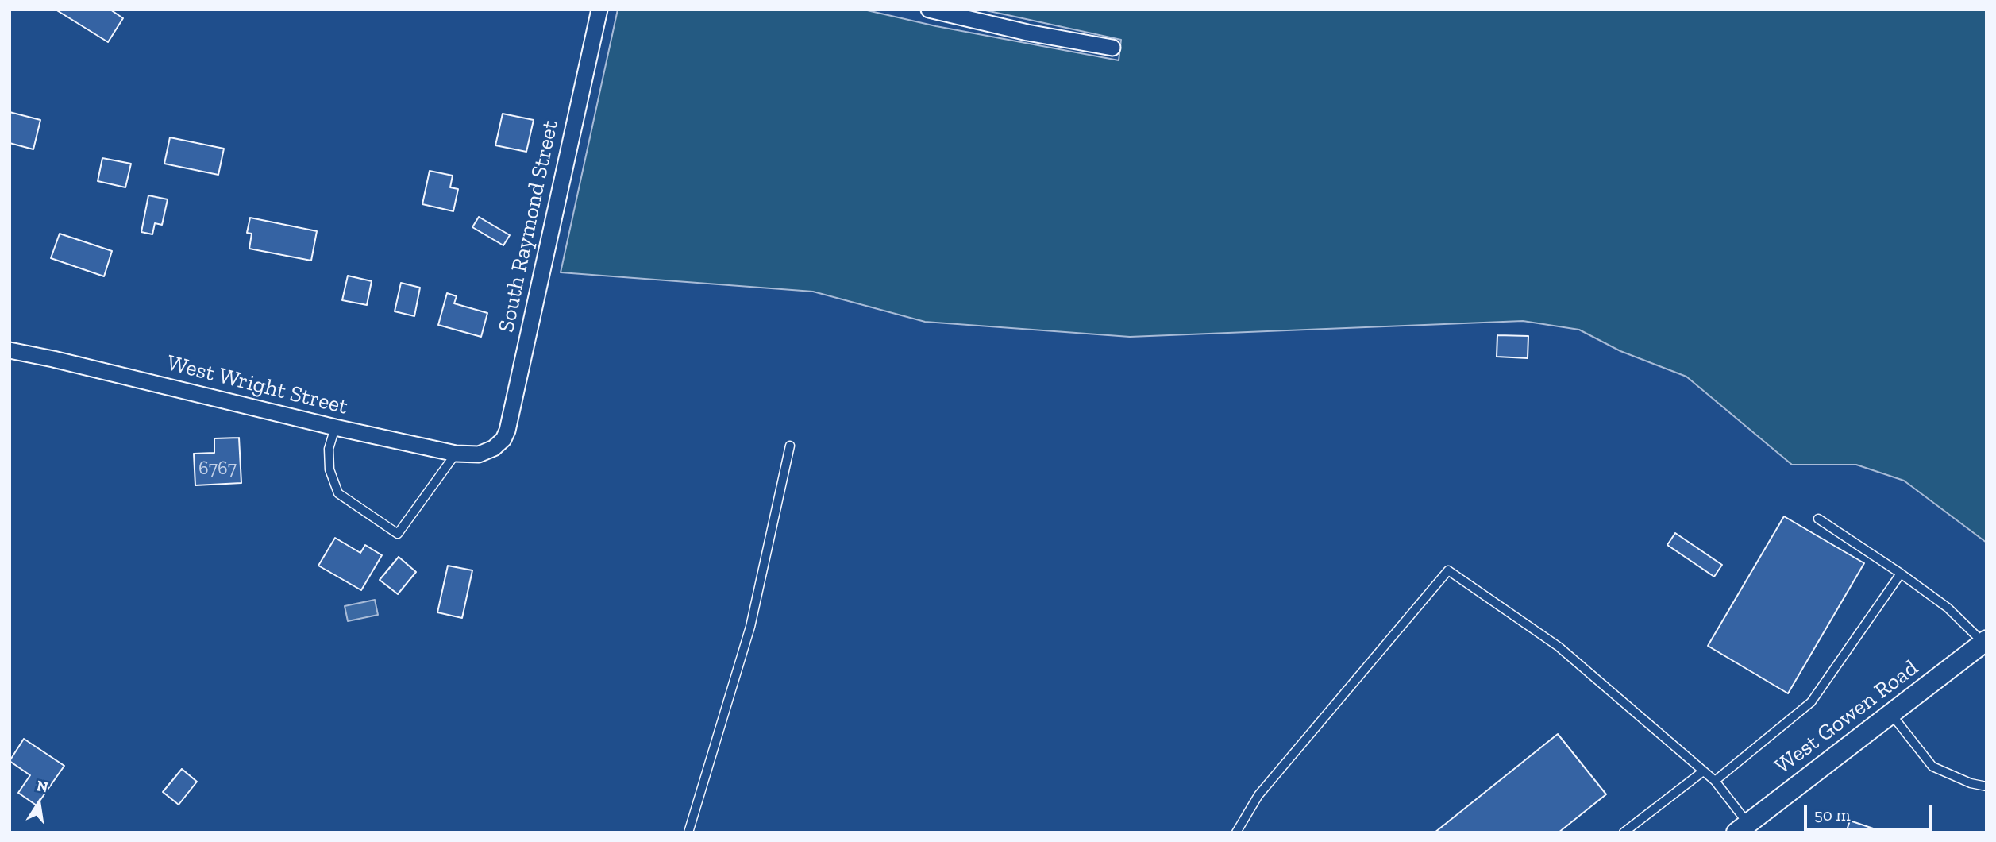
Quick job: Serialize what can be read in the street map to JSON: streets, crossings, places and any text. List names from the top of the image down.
{
  "streets": {
    "street": ["South Raymond Street", "West Wright Street", "West Gowen Road"]
  },
  "crossings": [
    ["South Raymond Street", "West Wright Street"]
  ],
  "house_numbers": ["6767"],
  "scale_bar": "50 m",
  "north": "top"
}
